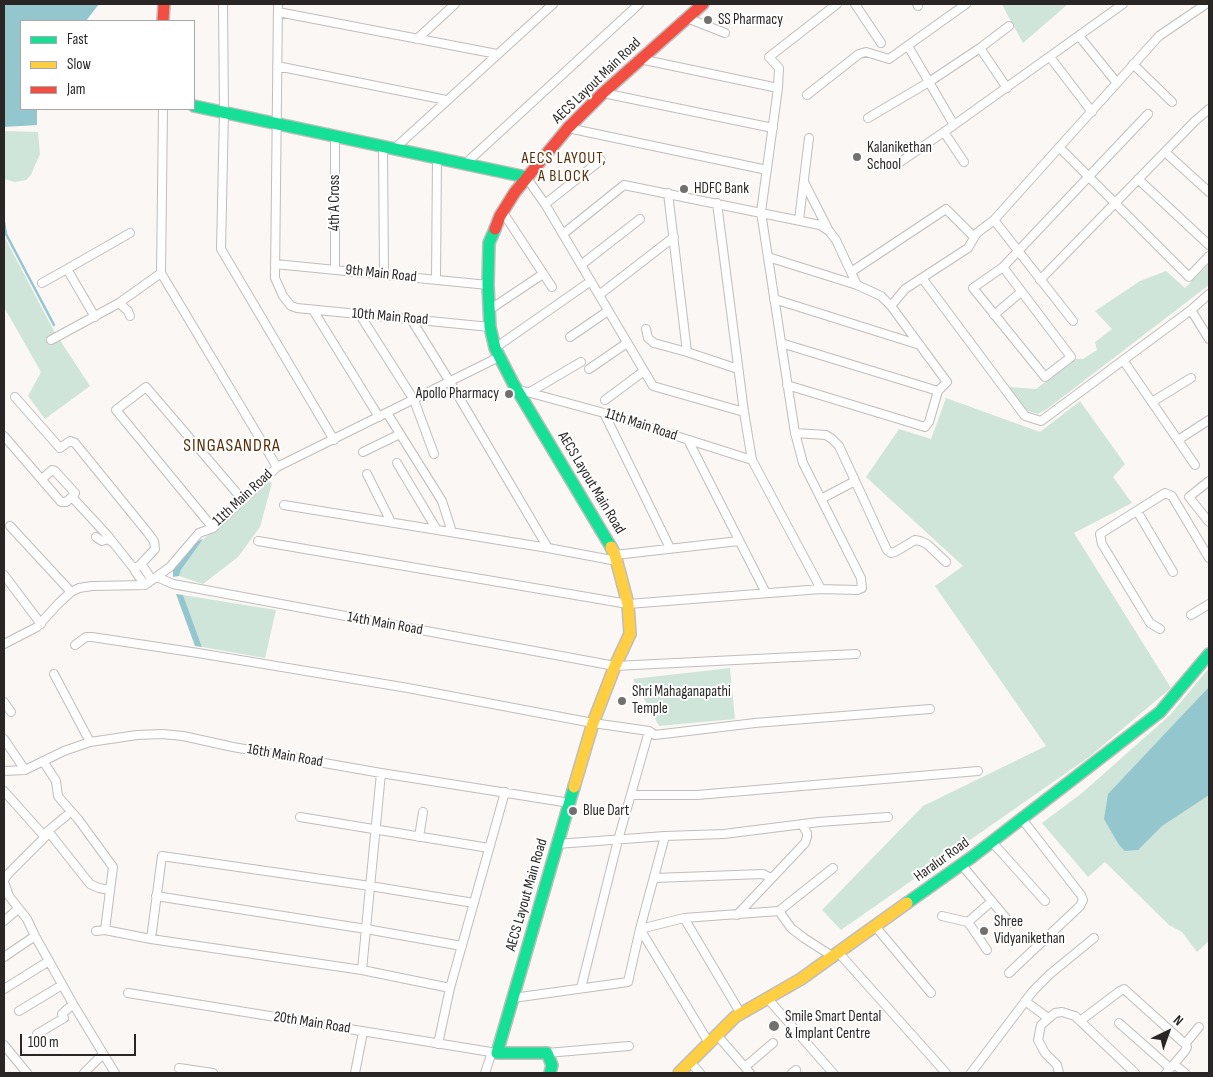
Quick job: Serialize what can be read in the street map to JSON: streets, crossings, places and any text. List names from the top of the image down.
{
  "streets": {
    "street": [
      "AECS Layout Main Road",
      "4th A Cross",
      "9th Main Road",
      "10th Main Road",
      "11th Main Road",
      "14th Main Road",
      "16th Main Road",
      "Haralur Road",
      "20th Main Road"
    ]
  },
  "crossings": [
    ["AECS Layout Main Road", "9th Main Road"],
    ["AECS Layout Main Road", "10th Main Road"],
    ["AECS Layout Main Road", "11th Main Road"],
    ["AECS Layout Main Road", "14th Main Road"],
    ["AECS Layout Main Road", "16th Main Road"],
    ["AECS Layout Main Road", "20th Main Road"],
    ["4th A Cross", "9th Main Road"],
    ["9th Main Road", "10th Main Road"],
    ["11th Main Road", "14th Main Road"]
  ],
  "districts": ["AECS LAYOUT, A BLOCK", "SINGASANDRA"],
  "places": [
    "SS Pharmacy",
    "Kalanikethan School",
    "HDFC Bank",
    "Apollo Pharmacy",
    "Shri Mahaganapathi Temple",
    "Blue Dart",
    "Shree Vidyanikethan",
    "Smile Smart Dental & Implant Centre"
  ],
  "legend": ["Fast", "Slow", "Jam"],
  "scale_bar": "100 m",
  "north": "top right"
}
